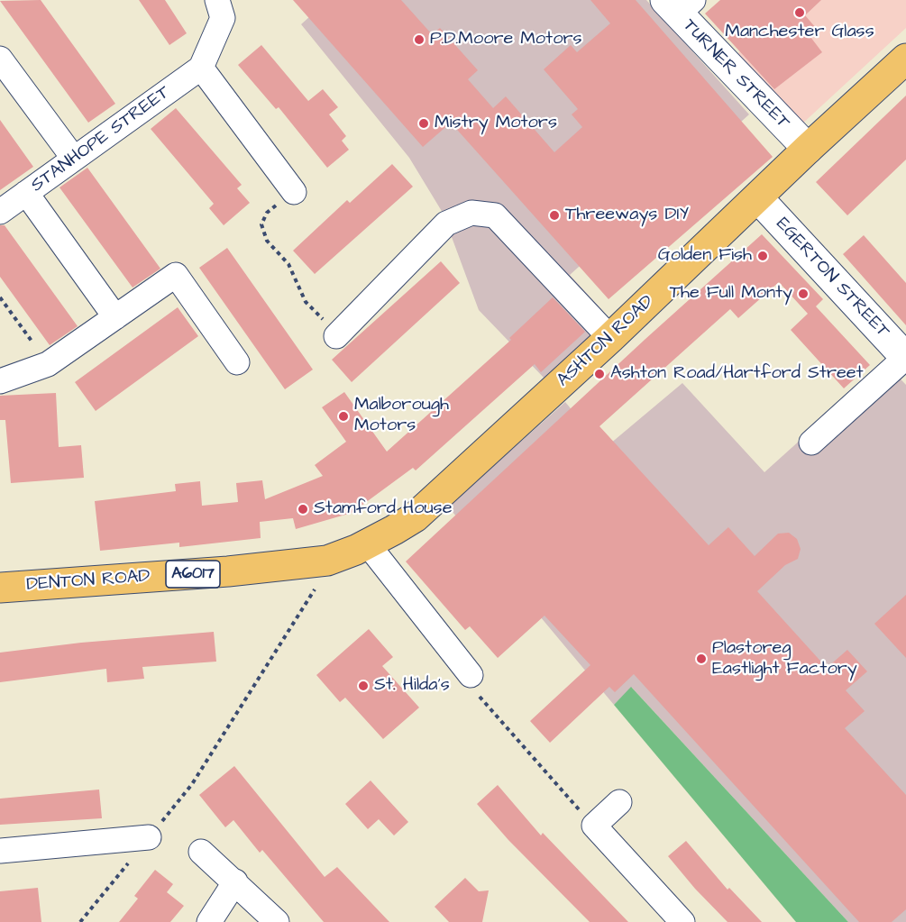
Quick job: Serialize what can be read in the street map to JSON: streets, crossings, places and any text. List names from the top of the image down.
{
  "streets": {
    "highway": ["ASHTON ROAD", "A6017", "DENTON ROAD"],
    "street": ["TURNER STREET", "STANHOPE STREET", "EGERTON STREET"]
  },
  "crossings": [
    ["TURNER STREET", "ASHTON ROAD"],
    ["EGERTON STREET", "ASHTON ROAD"],
    ["ASHTON ROAD", "DENTON ROAD"]
  ],
  "places": [
    "Manchester Glass",
    "P.D.Moore Motors",
    "Mistry Motors",
    "Threeways DIY",
    "Golden Fish",
    "The Full Monty",
    "Ashton Road/Hartford Street",
    "Malborough Motors",
    "Stamford House",
    "Plastoreg Eastlight Factory",
    "St. Hilda's"
  ]
}
